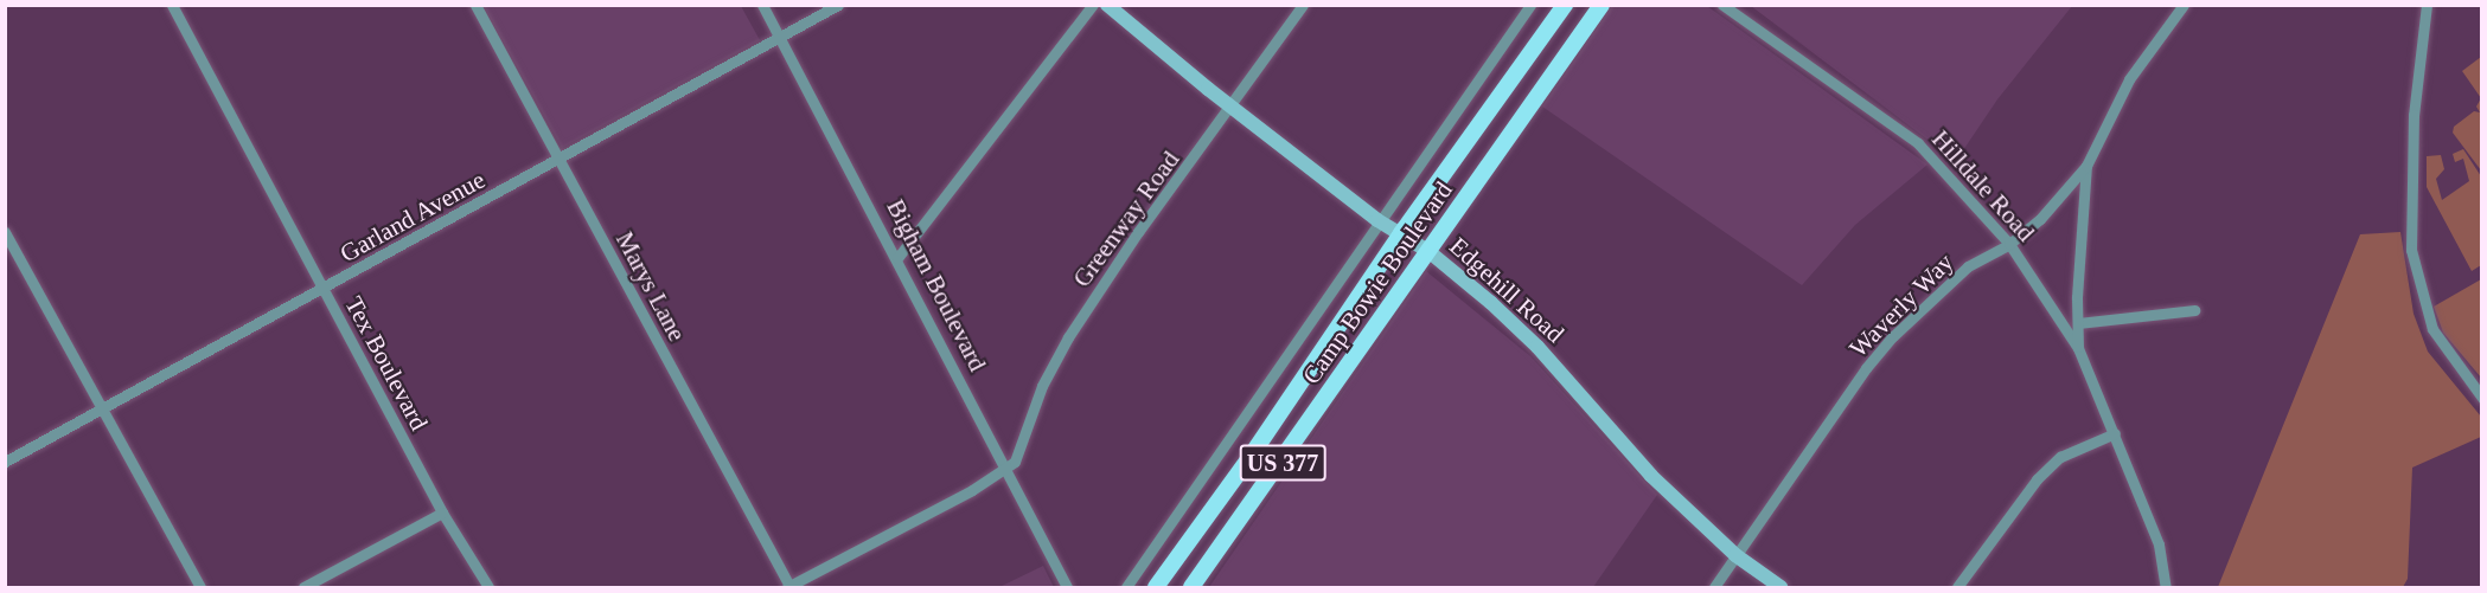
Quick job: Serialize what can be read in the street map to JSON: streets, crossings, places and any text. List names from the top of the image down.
{
  "streets": {
    "main road": ["Camp Bowie Boulevard", "US 377"],
    "street": [
      "Hilldale Road",
      "Garland Avenue",
      "Greenway Road",
      "Bigham Boulevard",
      "Marys Lane",
      "Edgehill Road",
      "Waverly Way",
      "Tex Boulevard"
    ]
  },
  "crossings": [
    ["Hilldale Road", "Waverly Way"],
    ["Garland Avenue", "Bigham Boulevard"],
    ["Garland Avenue", "Marys Lane"],
    ["Garland Avenue", "Tex Boulevard"],
    ["Greenway Road", "Bigham Boulevard"],
    ["Greenway Road", "Edgehill Road"],
    ["Camp Bowie Boulevard", "Edgehill Road"],
    ["Edgehill Road", "Waverly Way"]
  ]
}
